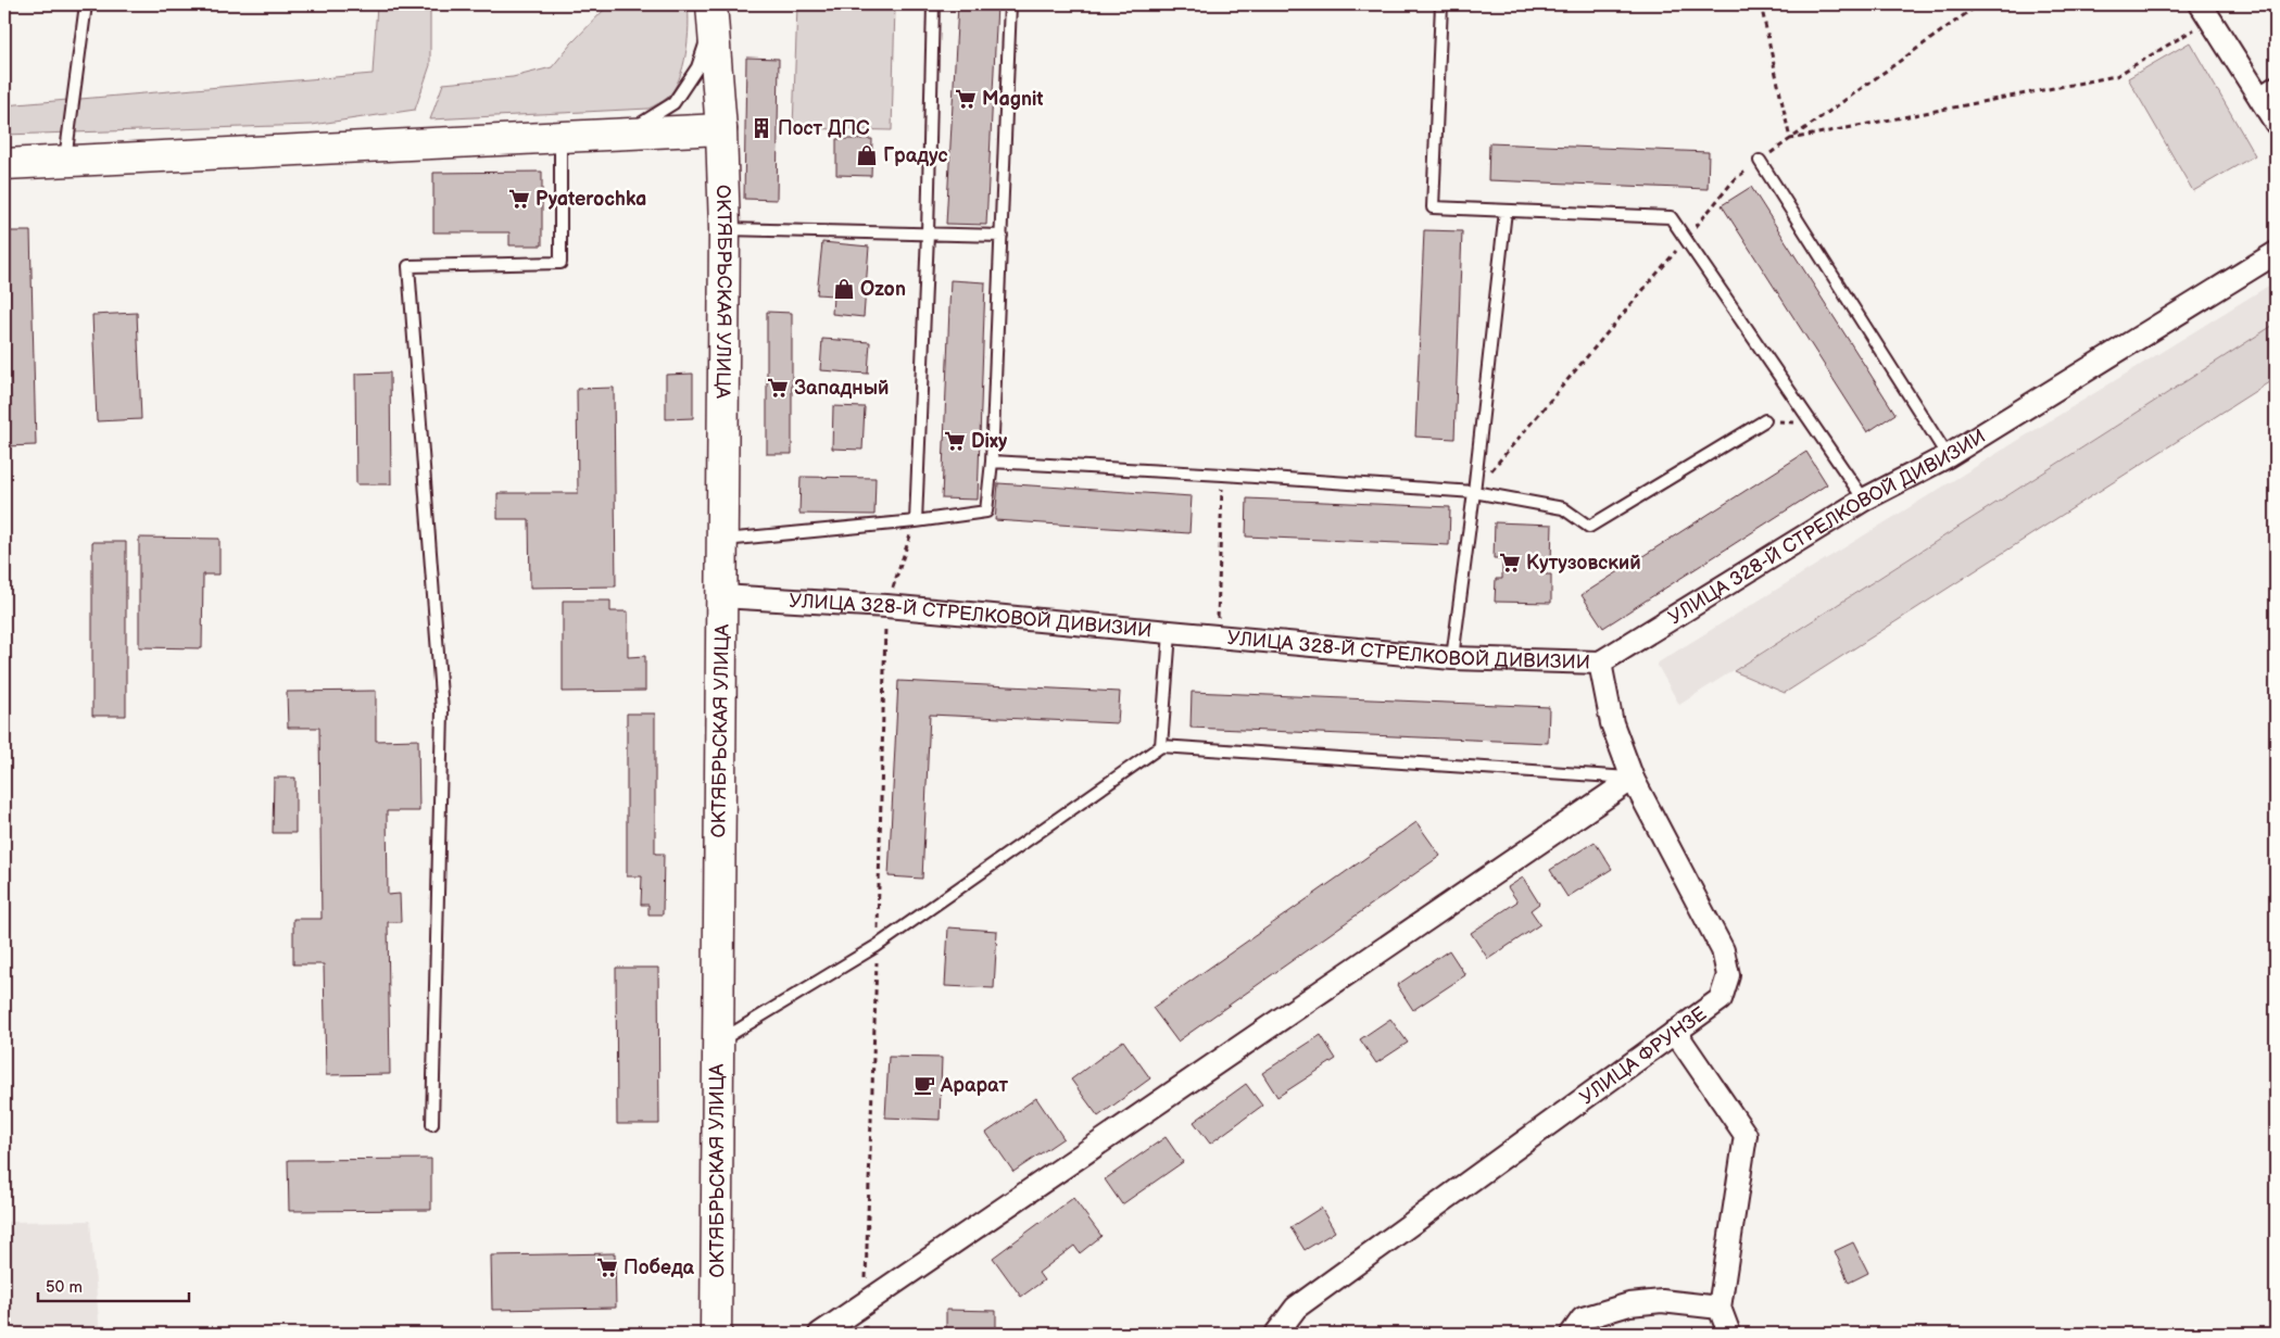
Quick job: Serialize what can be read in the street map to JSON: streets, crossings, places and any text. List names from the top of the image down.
{
  "streets": {
    "main road": ["ОКТЯБРЬСКАЯ УЛИЦА"],
    "street": ["УЛИЦА 328-Й СТРЕЛКОВОЙ ДИВИЗИИ", "УЛИЦА ФРУНЗЕ"]
  },
  "crossings": [
    ["ОКТЯБРЬСКАЯ УЛИЦА", "УЛИЦА 328-Й СТРЕЛКОВОЙ ДИВИЗИИ"],
    ["УЛИЦА 328-Й СТРЕЛКОВОЙ ДИВИЗИИ", "УЛИЦА ФРУНЗЕ"]
  ],
  "places": {
    "supermarket": [
      "Magnit",
      "Pyaterochka",
      "Западный",
      "Dixy",
      "Кутузовский",
      "Победа"
    ],
    "building": ["Пост ДПС"],
    "shop": ["Градус", "Ozon"],
    "cafe": ["Арарат"]
  },
  "scale_bar": "50 m"
}
